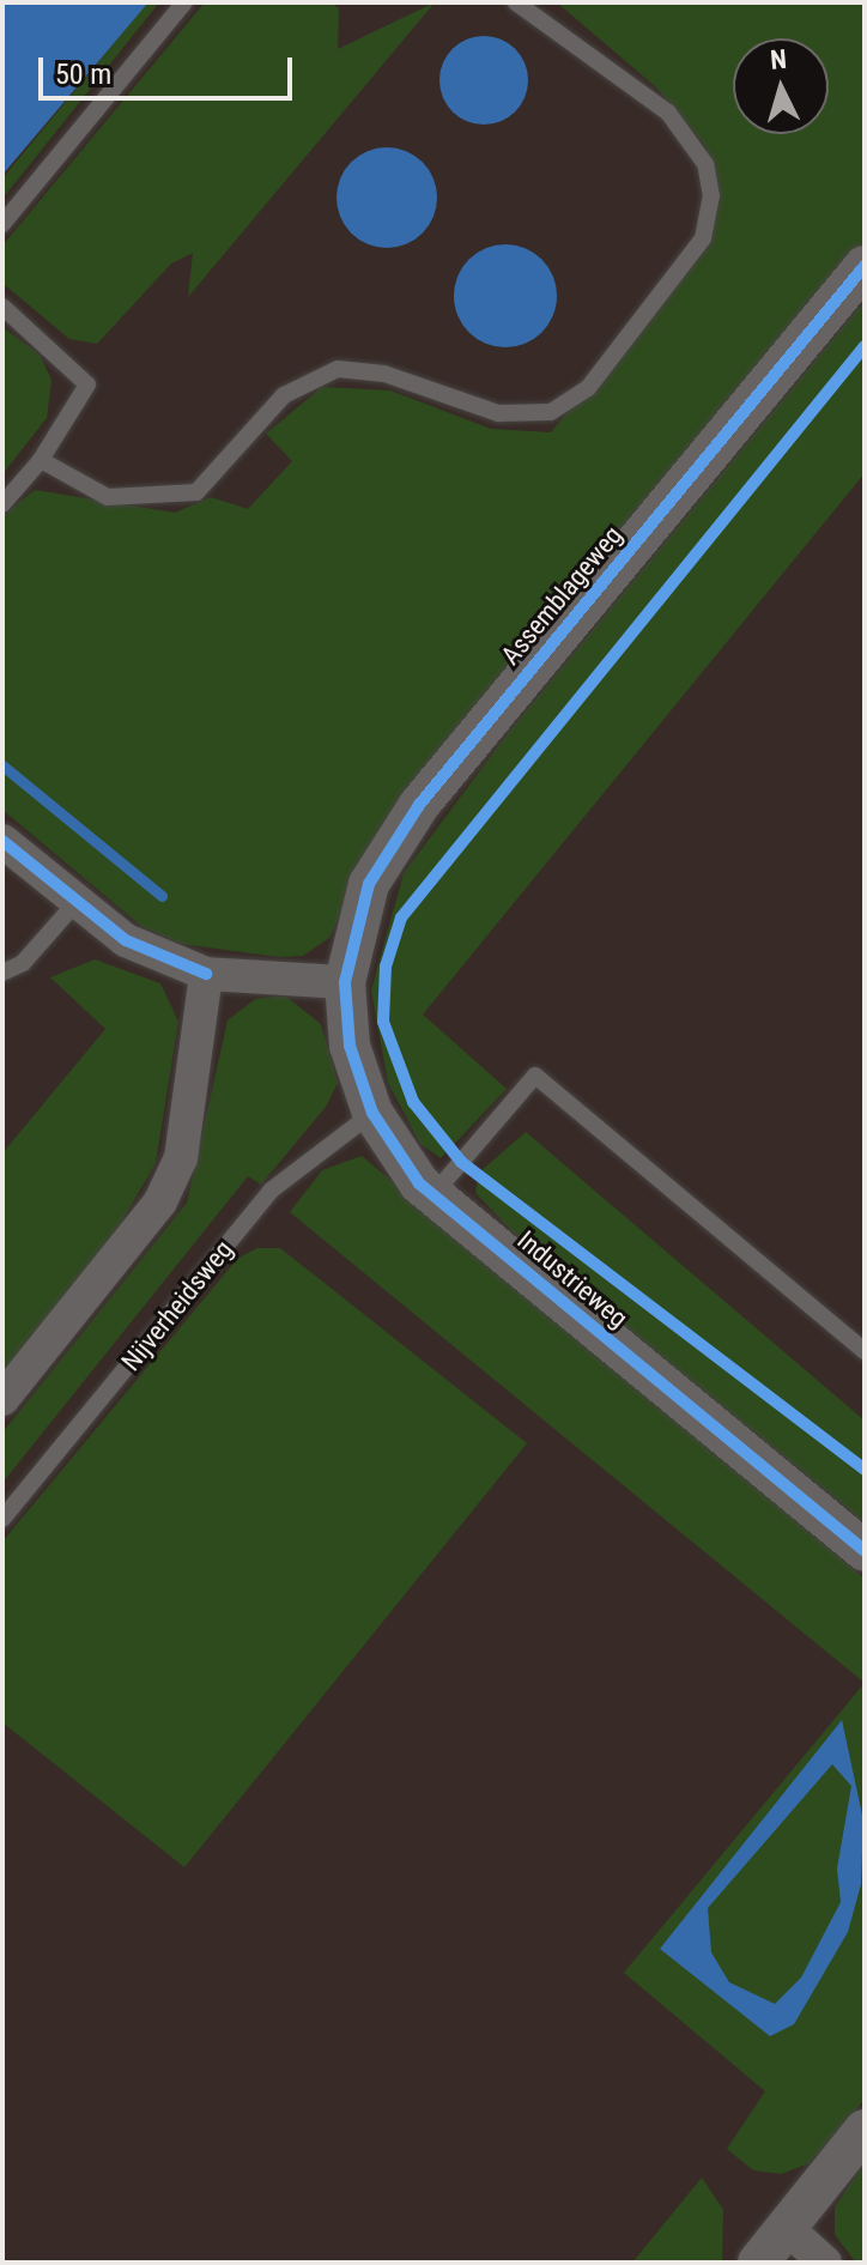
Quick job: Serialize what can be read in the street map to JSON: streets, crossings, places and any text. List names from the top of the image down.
{
  "streets": {
    "street": ["Assemblageweg", "Industrieweg"],
    "lane": ["Nijverheidsweg"]
  },
  "crossings": [
    ["Assemblageweg", "Industrieweg"],
    ["Industrieweg", "Nijverheidsweg"]
  ],
  "scale_bar": "50 m",
  "north": "top"
}
